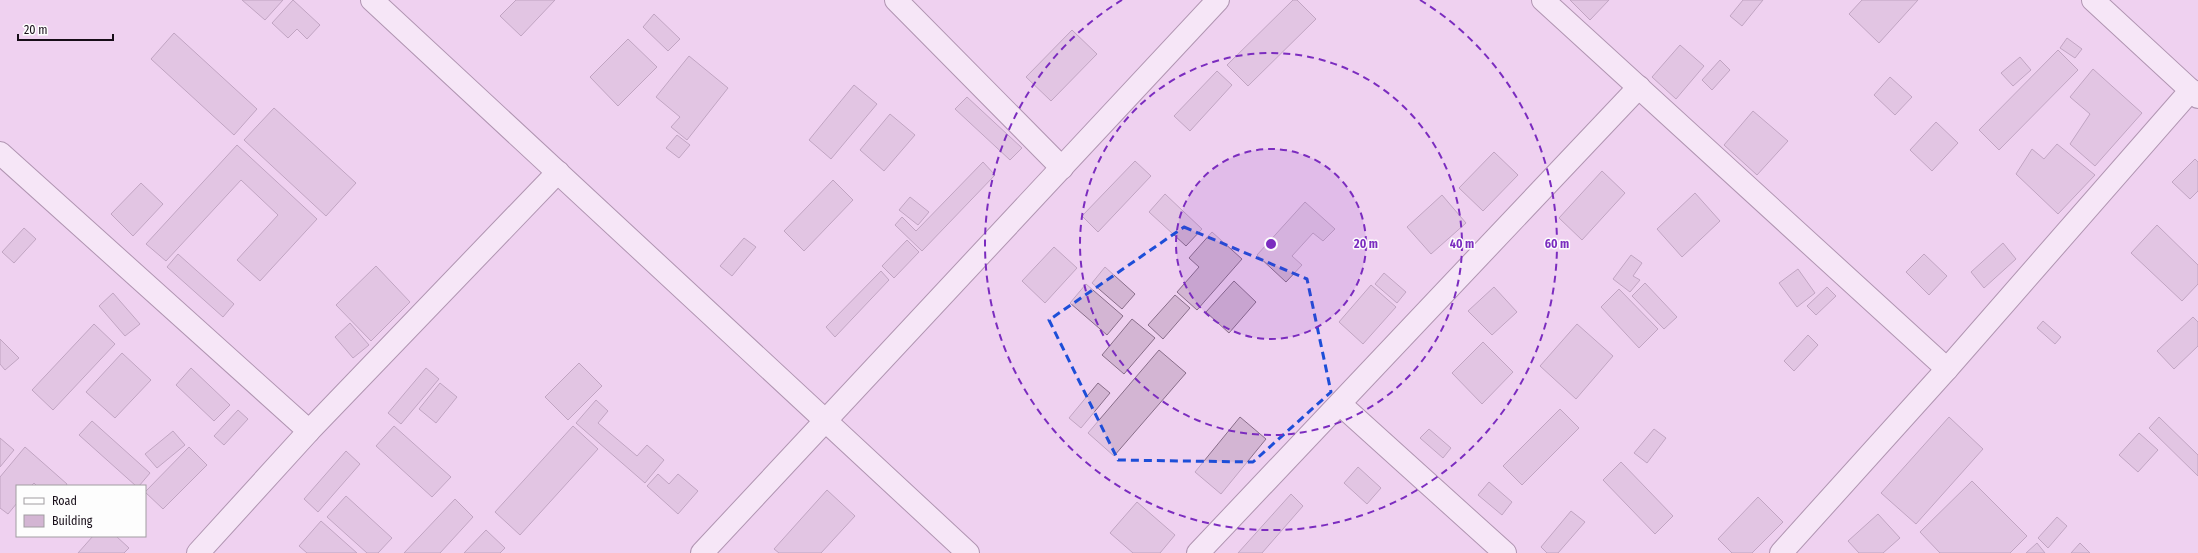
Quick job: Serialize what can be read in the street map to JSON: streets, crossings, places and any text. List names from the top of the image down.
{
  "legend": ["Road", "Building"],
  "scale_bar": "20 m",
  "rings": ["20 m", "40 m", "60 m"]
}
